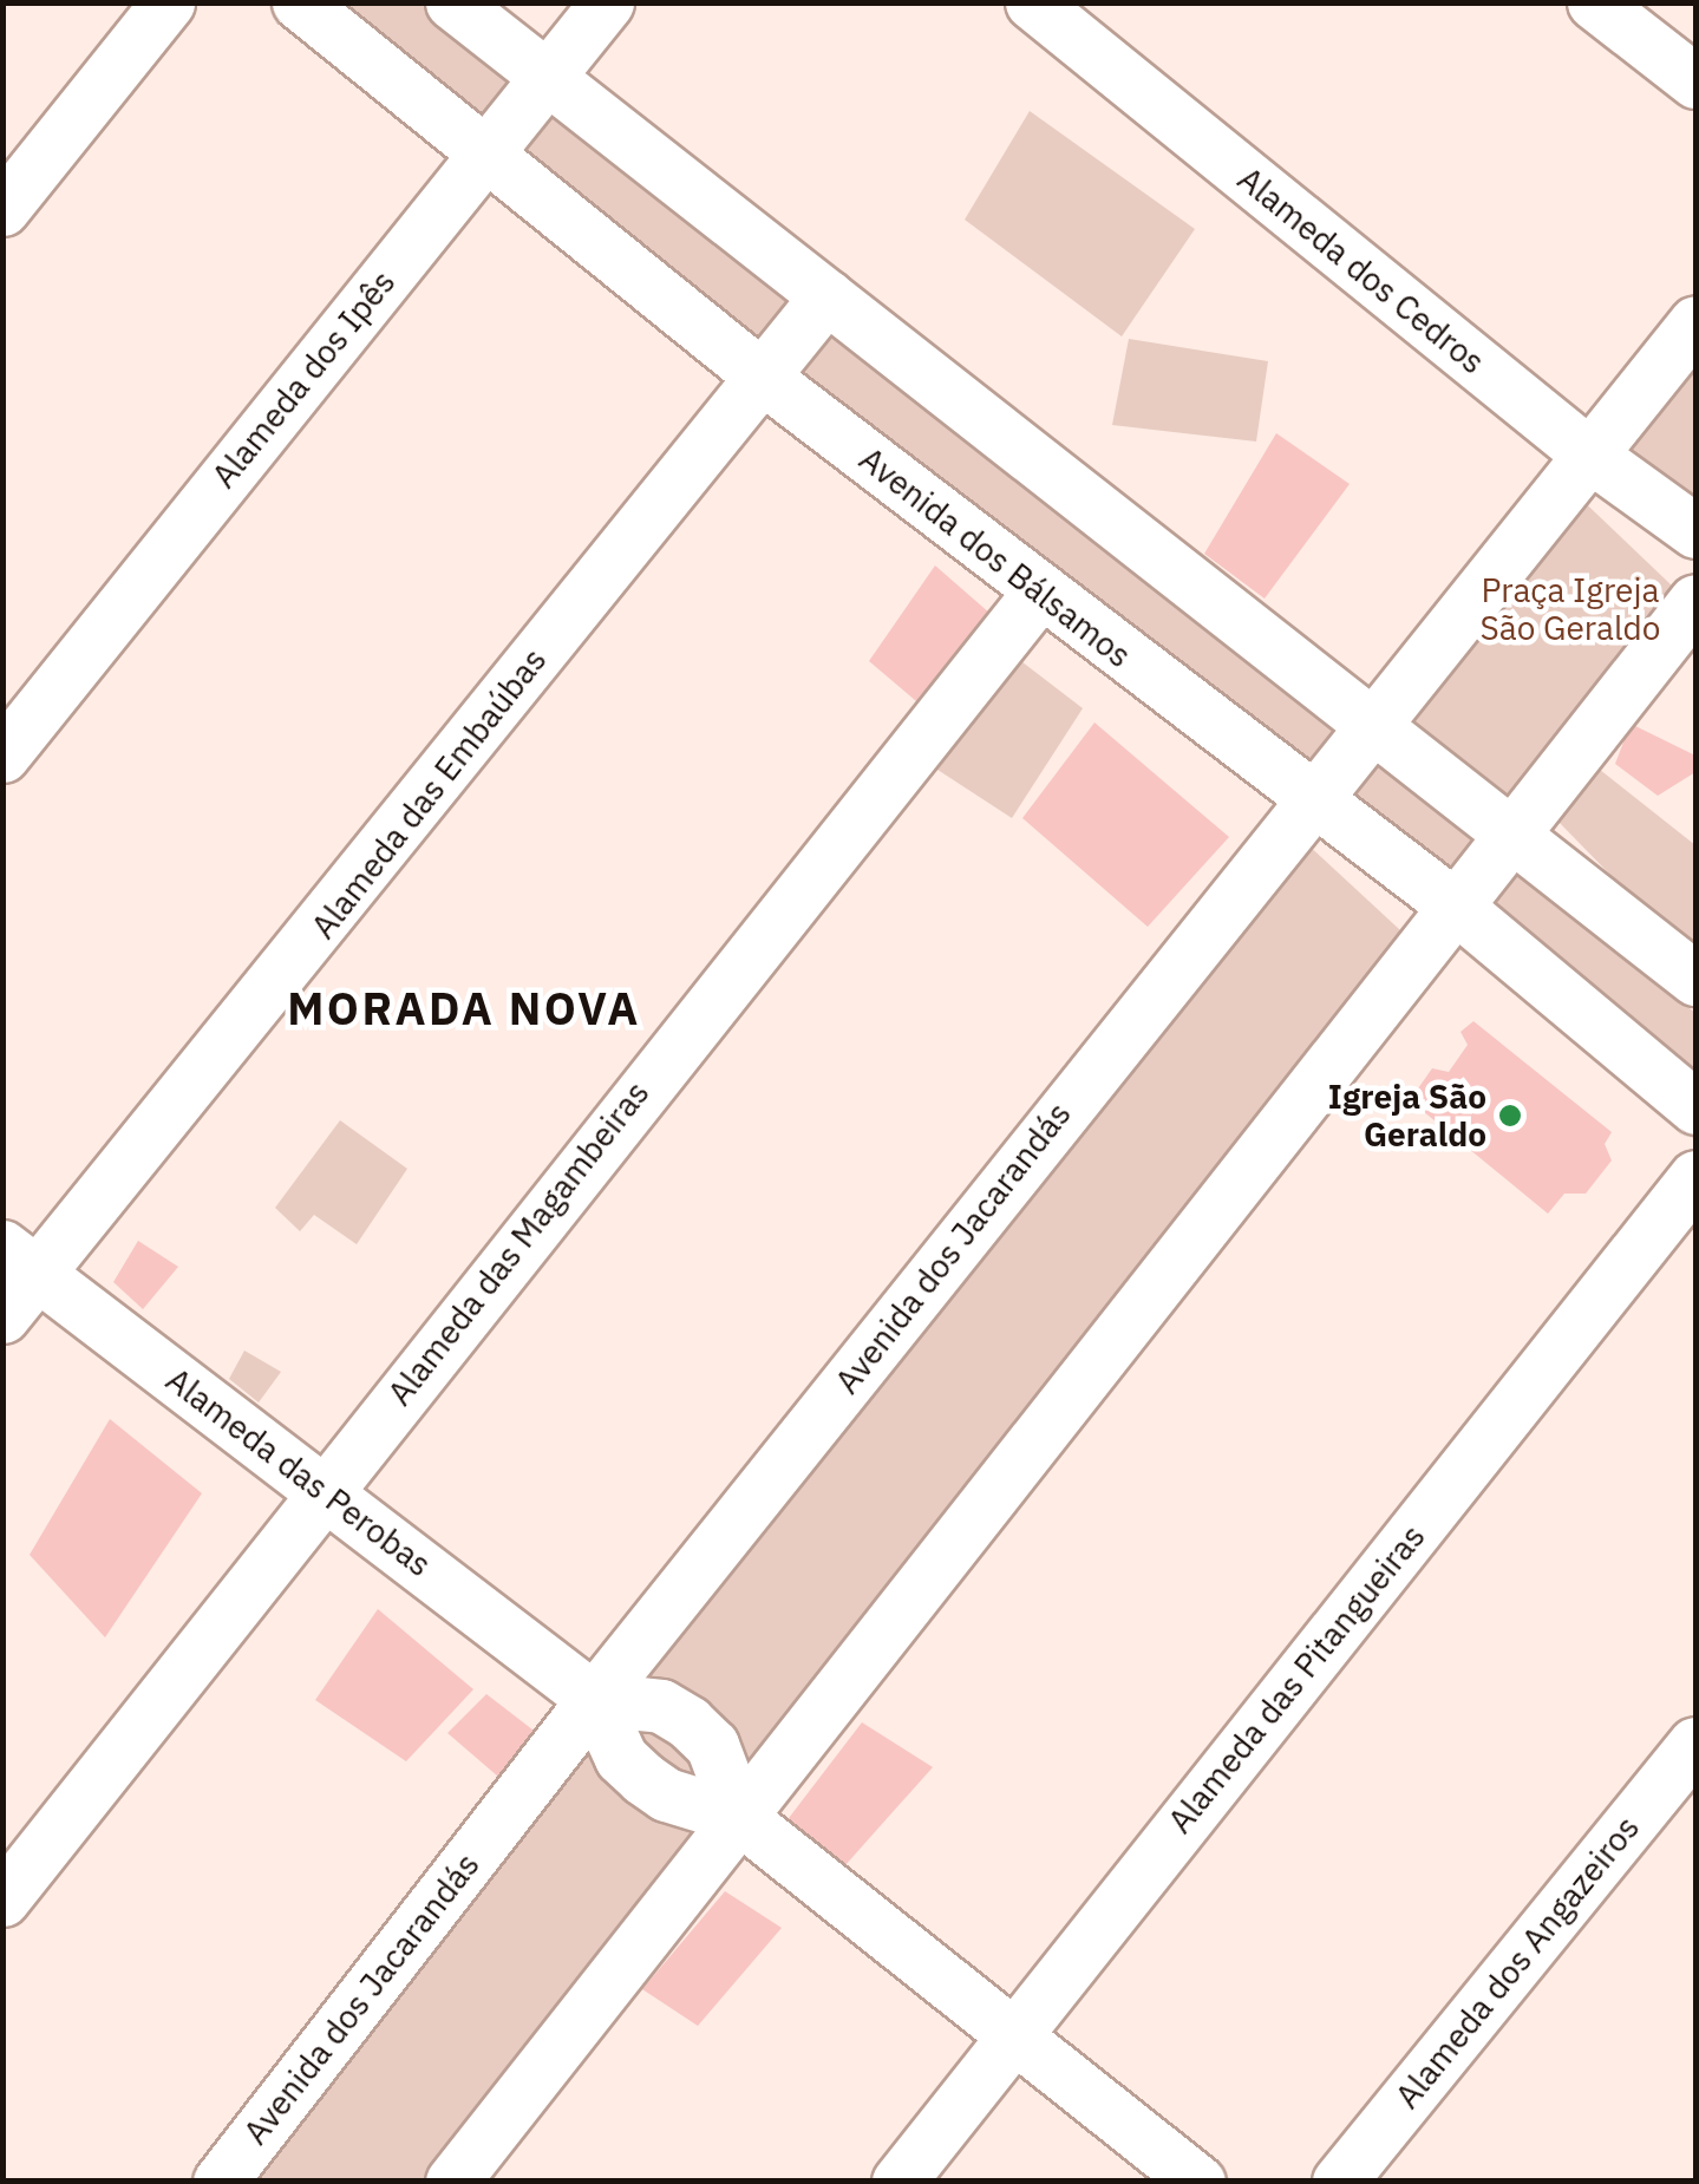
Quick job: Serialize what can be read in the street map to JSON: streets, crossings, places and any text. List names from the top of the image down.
{
  "streets": {
    "street": [
      "Alameda dos Cedros",
      "Alameda dos Ipês",
      "Avenida dos Bálsamos",
      "Alameda das Embaúbas",
      "Alameda das Magambeiras",
      "Avenida dos Jacarandás",
      "Alameda das Perobas",
      "Alameda das Pitangueiras",
      "Alameda dos Angazeiros"
    ]
  },
  "crossings": [
    ["Alameda dos Cedros", "Avenida dos Jacarandás"],
    ["Alameda dos Ipês", "Avenida dos Bálsamos"],
    ["Avenida dos Bálsamos", "Alameda das Embaúbas"],
    ["Avenida dos Bálsamos", "Alameda das Magambeiras"],
    ["Avenida dos Bálsamos", "Avenida dos Jacarandás"],
    ["Alameda das Embaúbas", "Alameda das Perobas"],
    ["Alameda das Magambeiras", "Alameda das Perobas"],
    ["Avenida dos Jacarandás", "Alameda das Perobas"],
    ["Alameda das Perobas", "Alameda das Pitangueiras"]
  ],
  "districts": ["MORADA NOVA"],
  "parks": ["Praça Igreja São Geraldo"],
  "places": ["Igreja São Geraldo"]
}
